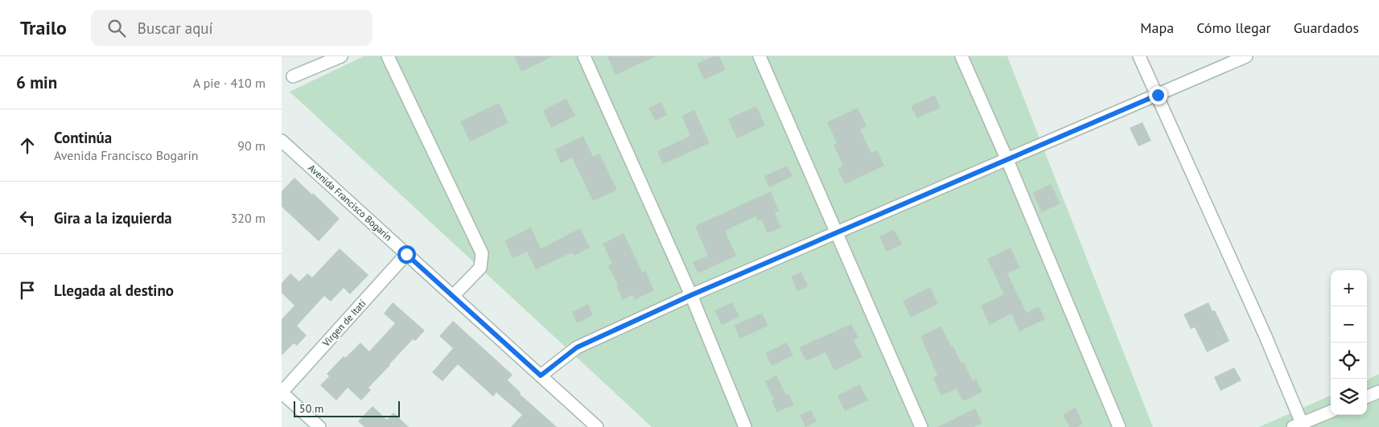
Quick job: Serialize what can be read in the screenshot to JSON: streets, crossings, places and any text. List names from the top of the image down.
{
  "streets": {
    "street": ["Avenida Francisco Bogarín", "Virgen de Itatí"]
  },
  "crossings": [
    ["Avenida Francisco Bogarín", "Virgen de Itatí"]
  ],
  "scale_bar": "50 m",
  "page": {
    "header": "Trailo",
    "search": "Buscar aquí",
    "nav": ["Mapa", "Cómo llegar", "Guardados"],
    "heading": ["6 min", "A pie · 410 m"],
    "list": [
      ["Continúa", "Avenida Francisco Bogarín", "90 m"],
      ["Gira a la izquierda", "320 m"],
      "Llegada al destino"
    ],
    "map_buttons": ["+", "−"],
    "scale": "50 m"
  }
}
